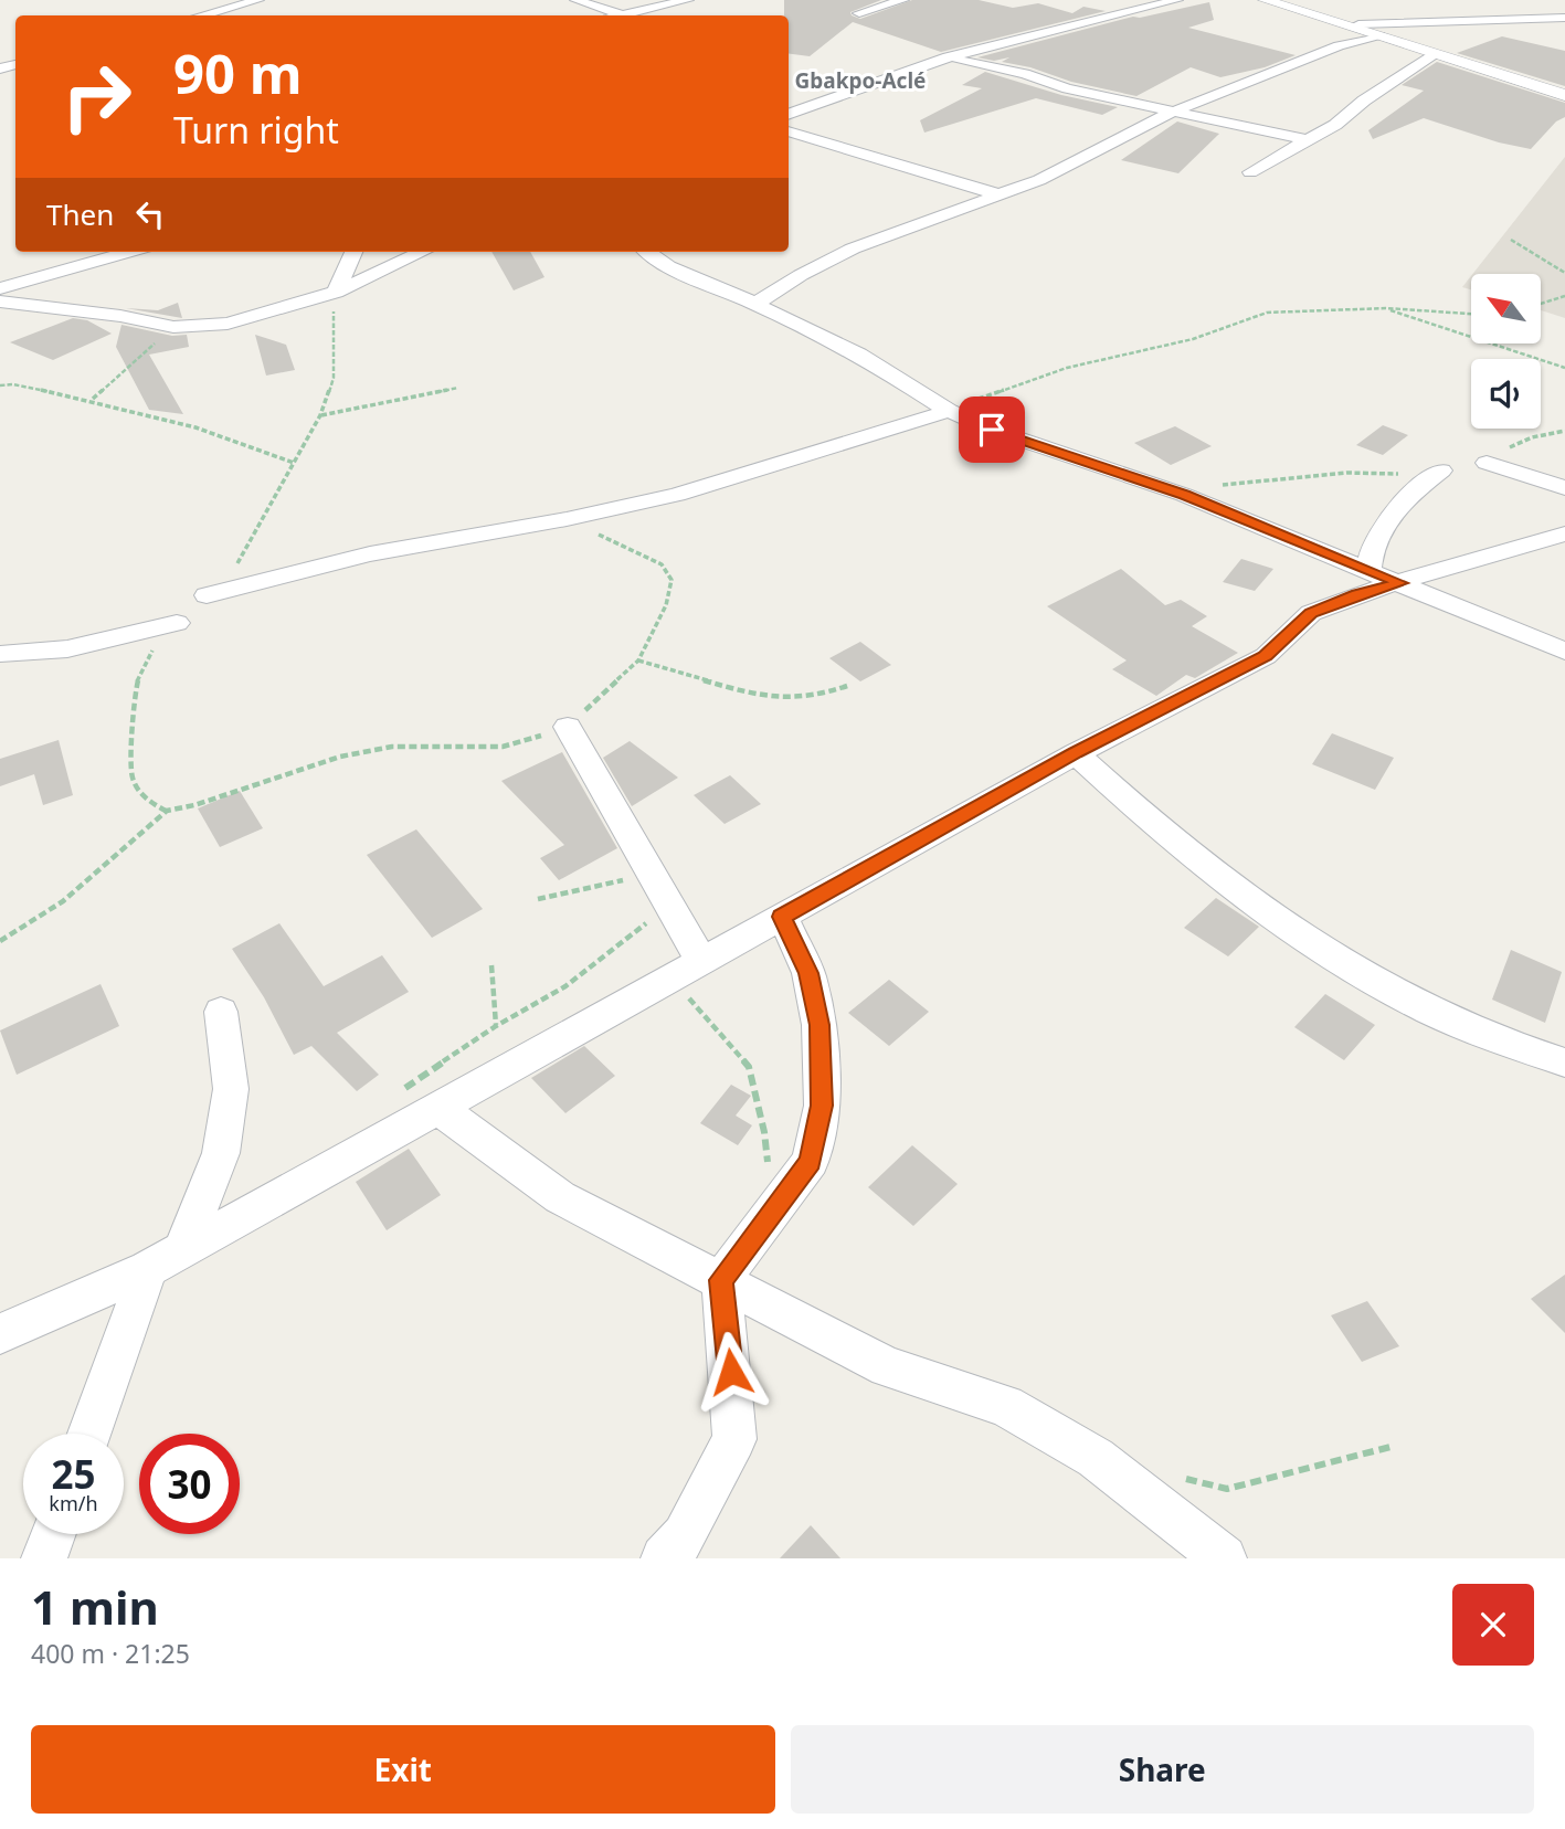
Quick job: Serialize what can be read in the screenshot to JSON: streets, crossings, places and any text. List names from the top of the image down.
{
  "districts": ["Gbakpo-Aclé"],
  "north": "top left",
  "page": {
    "turn": ["90 m", "Turn right"],
    "then": "Then",
    "speed": "25 km/h",
    "limit": "30",
    "heading": ["1 min", "400 m · 21:25"],
    "buttons": ["Exit", "Share"]
  }
}
